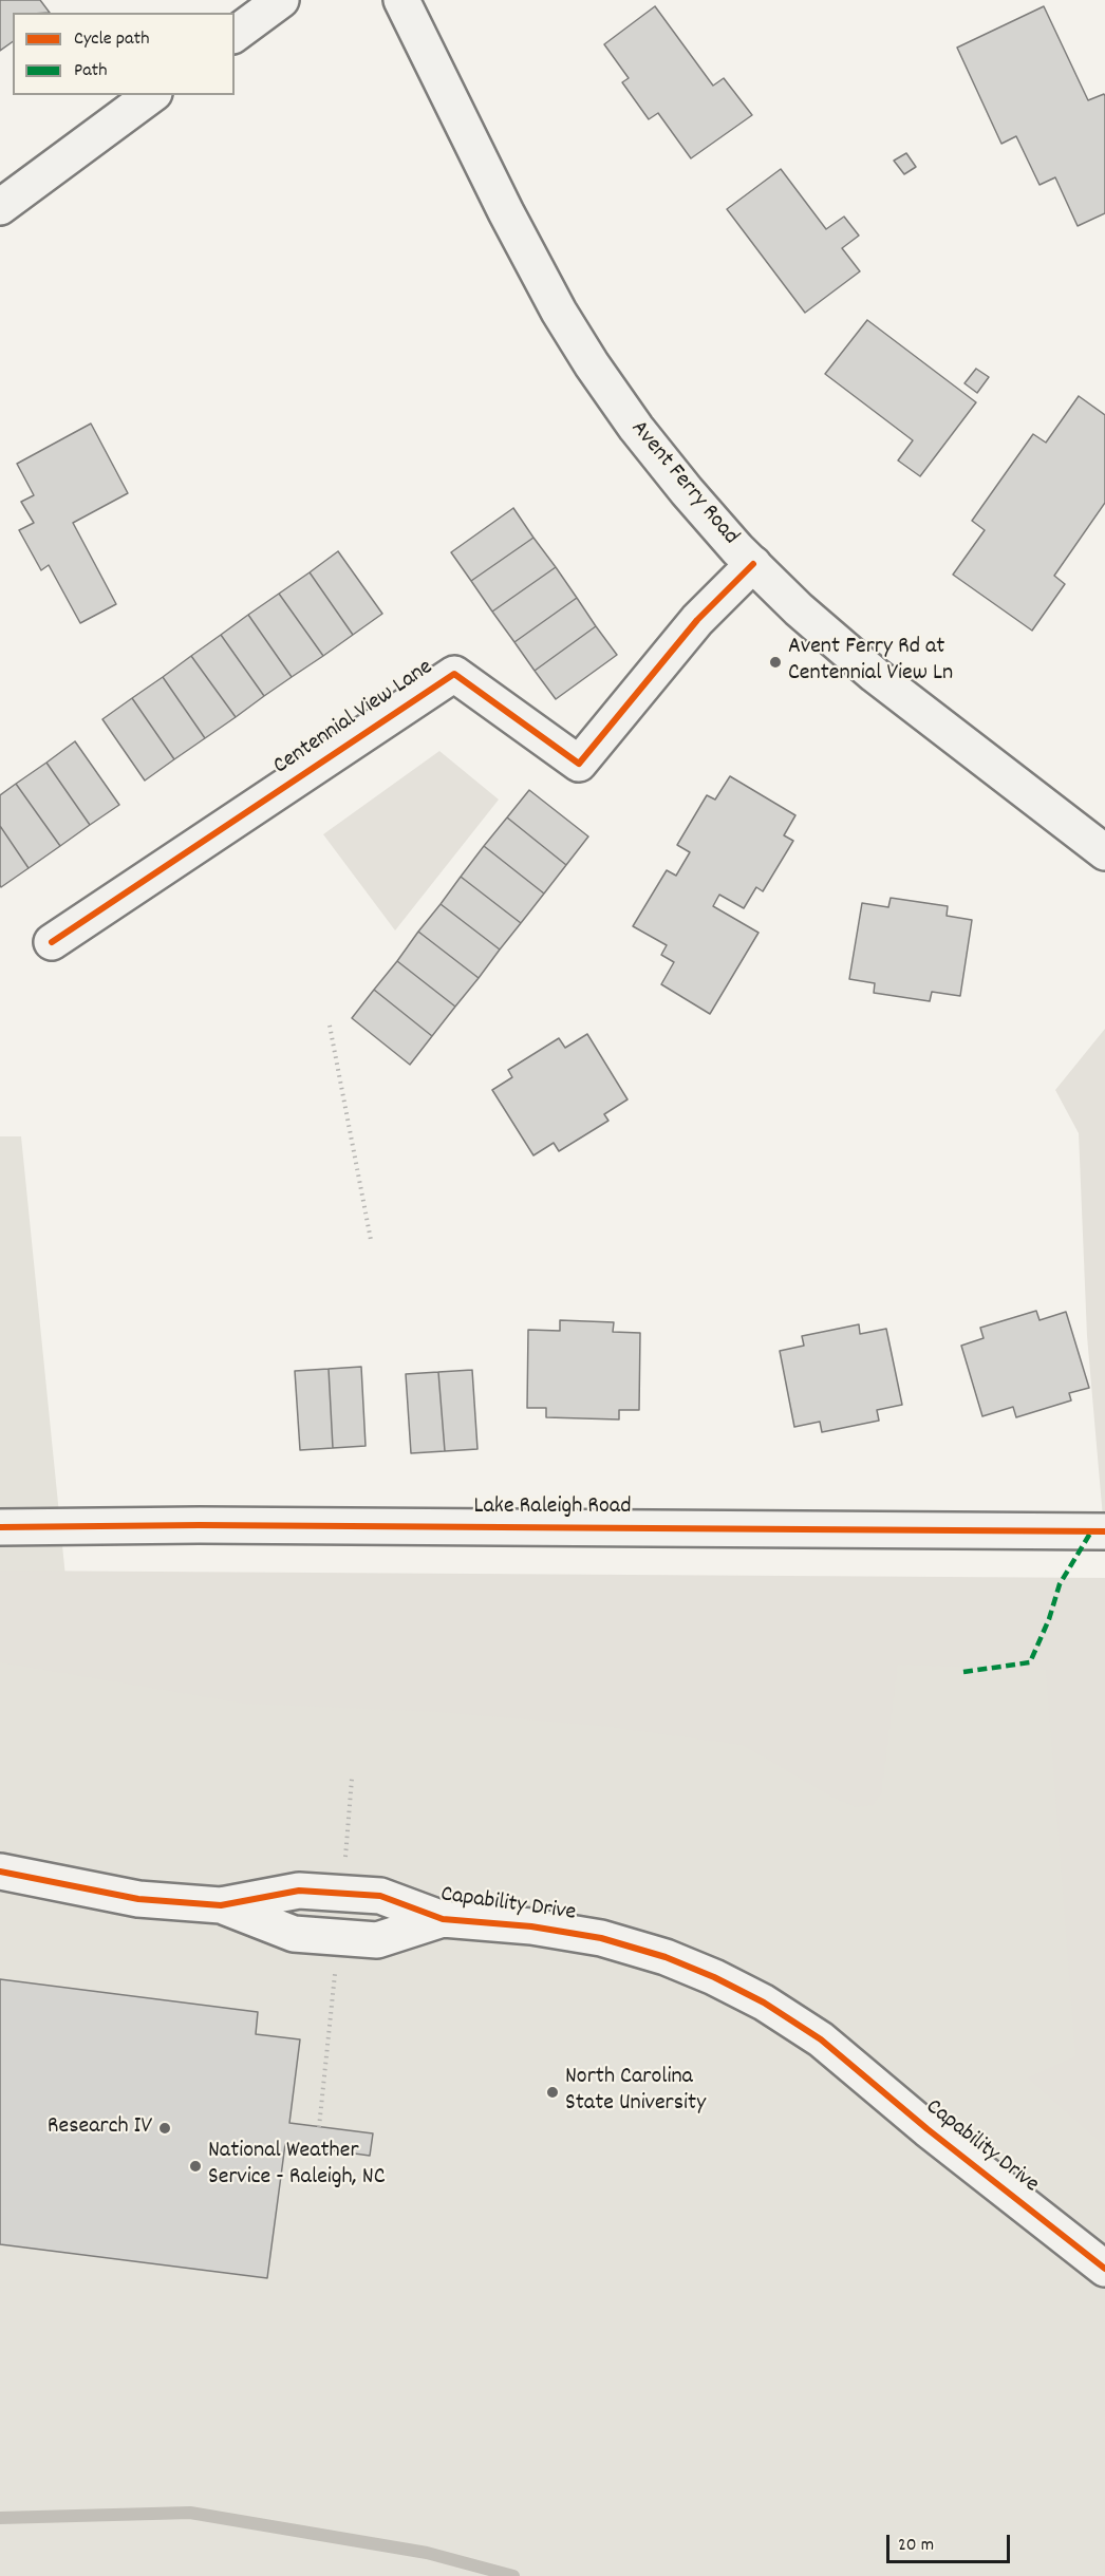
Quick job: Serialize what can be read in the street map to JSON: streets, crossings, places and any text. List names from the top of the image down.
{
  "streets": {
    "street": [
      "Avent Ferry Road",
      "Centennial View Lane",
      "Lake Raleigh Road",
      "Capability Drive"
    ]
  },
  "crossings": [
    ["Avent Ferry Road", "Centennial View Lane"]
  ],
  "places": [
    "Avent Ferry Rd at Centennial View Ln",
    "North Carolina State University",
    "Research IV",
    "National Weather Service - Raleigh, NC"
  ],
  "legend": ["Cycle path", "Path"],
  "scale_bar": "20 m"
}
